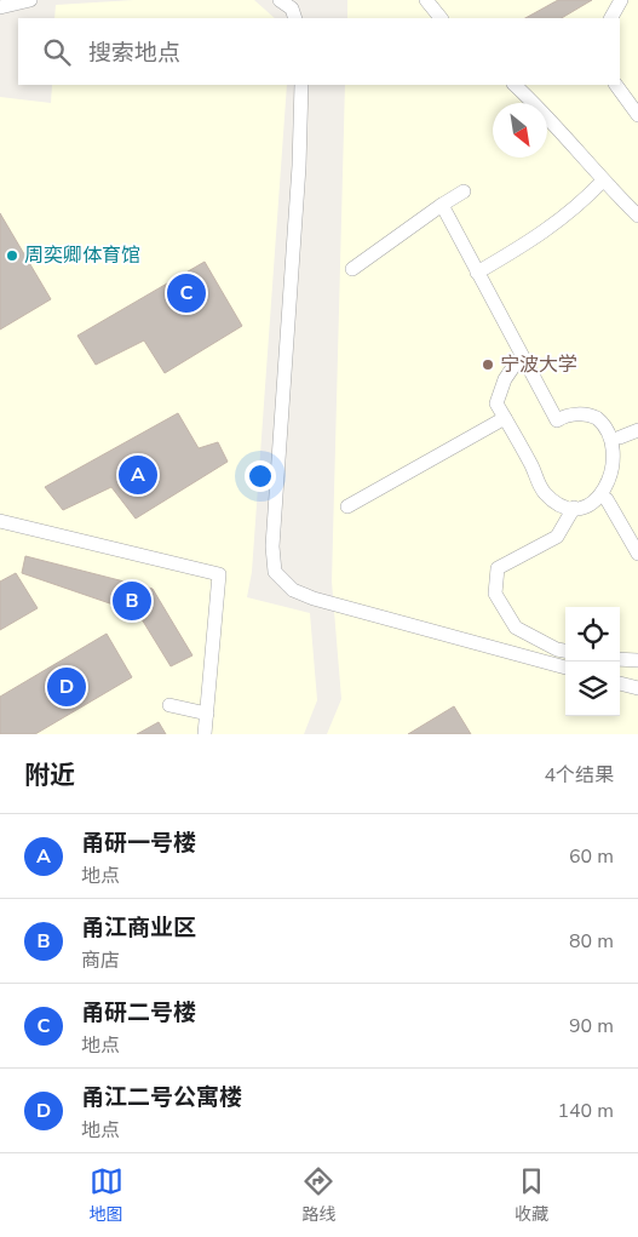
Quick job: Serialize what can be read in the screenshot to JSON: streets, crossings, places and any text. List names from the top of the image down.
{
  "places": ["周奕卿体育馆", "宁波大学"],
  "north": "bottom right",
  "page": {
    "search": "搜索地点",
    "pins": [
      "C",
      "A",
      "B",
      "D"
    ],
    "heading": ["附近", "4个结果"],
    "list": [
      {
        "mark": "A",
        "name": "甬研一号楼",
        "note": "地点",
        "value": "60 m"
      },
      {
        "mark": "B",
        "name": "甬江商业区",
        "note": "商店",
        "value": "80 m"
      },
      {
        "mark": "C",
        "name": "甬研二号楼",
        "note": "地点",
        "value": "90 m"
      },
      {
        "mark": "D",
        "name": "甬江二号公寓楼",
        "note": "地点",
        "value": "140 m"
      }
    ],
    "nav": ["地图", "路线", "收藏"]
  }
}
